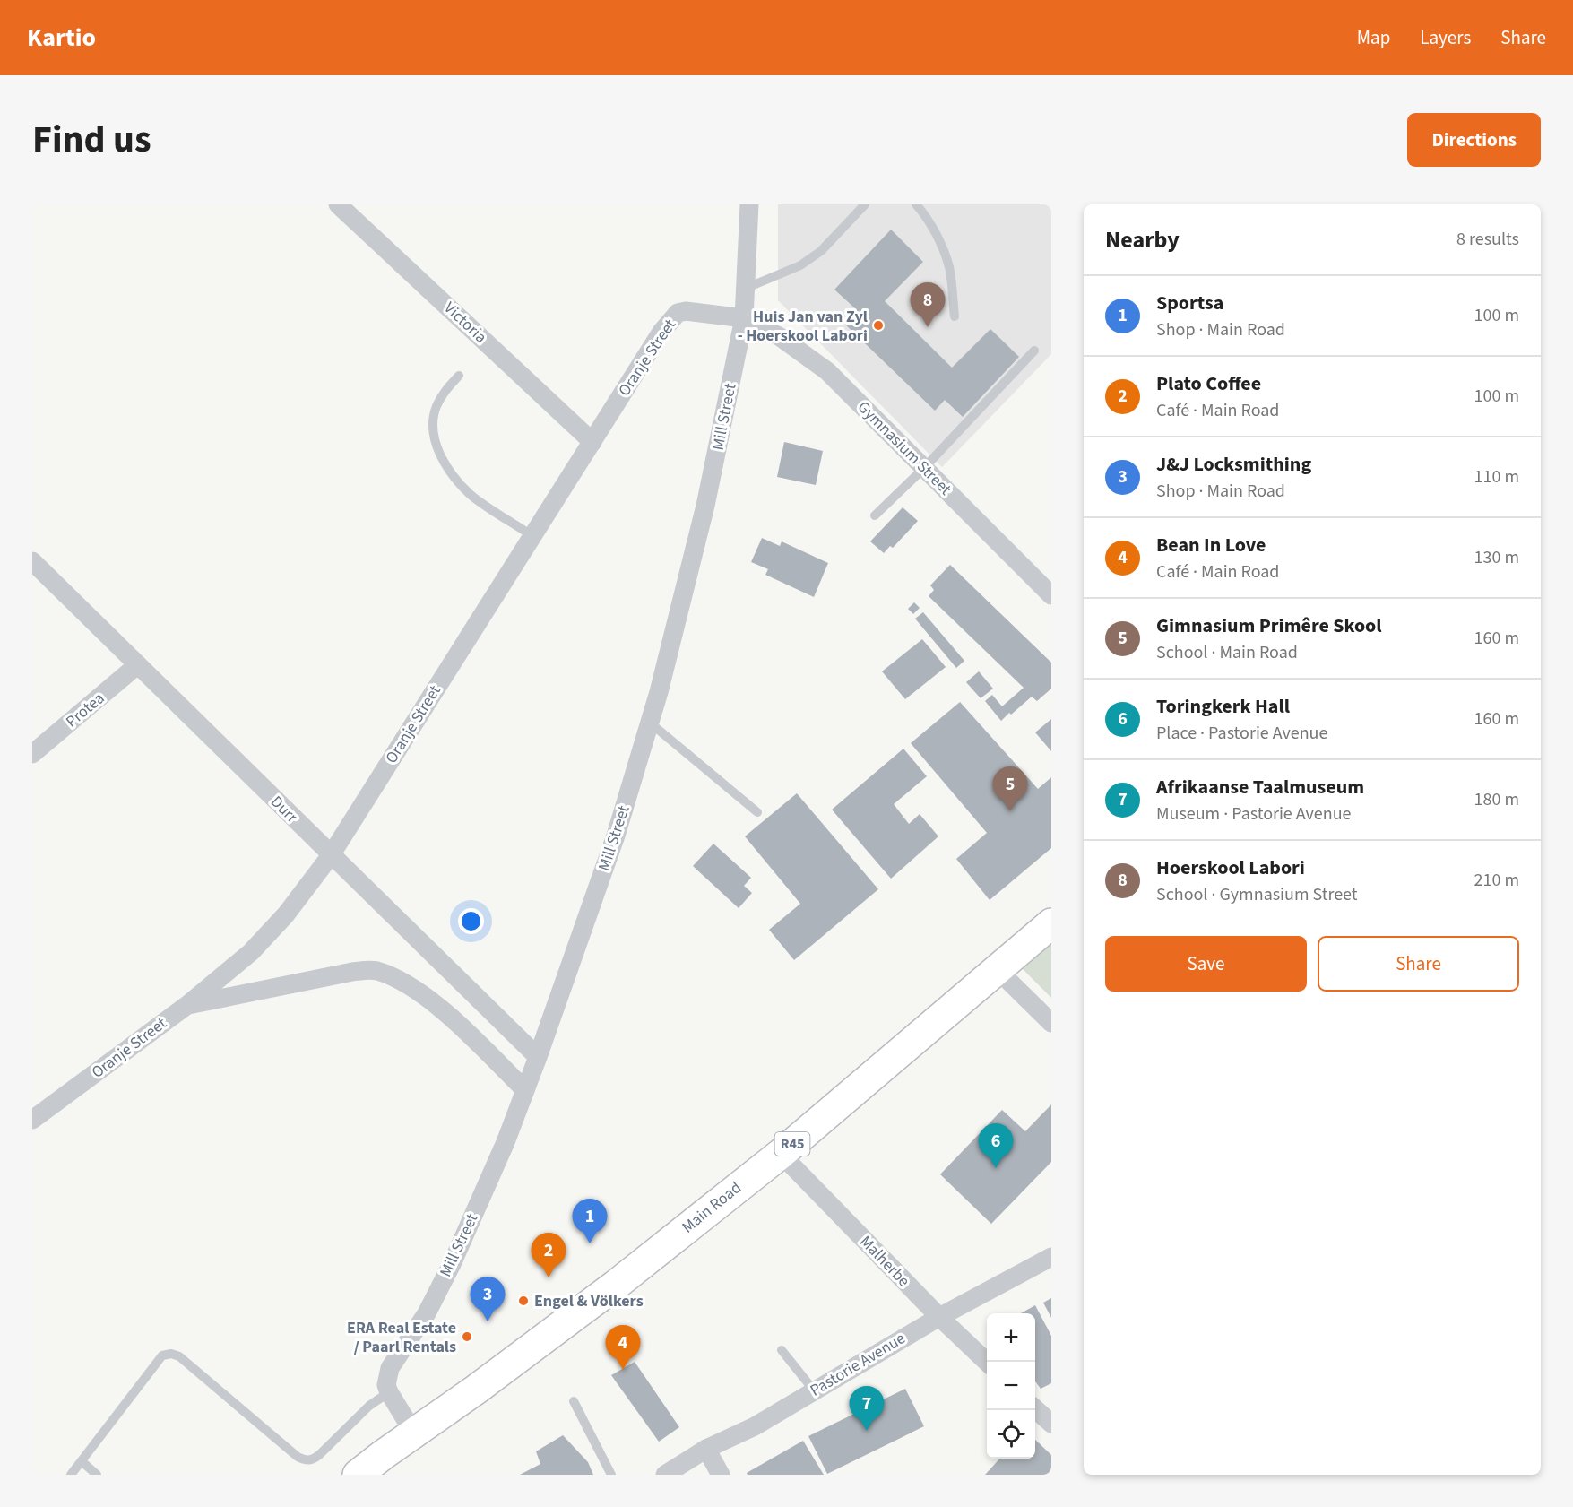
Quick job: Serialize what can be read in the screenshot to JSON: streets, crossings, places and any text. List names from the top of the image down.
{
  "streets": {
    "main road": ["R45", "Main Road"],
    "street": [
      "Victoria",
      "Oranje Street",
      "Mill Street",
      "Gymnasium Street",
      "Protea",
      "Durr",
      "Malherbe",
      "Pastorie Avenue"
    ]
  },
  "crossings": [
    ["Victoria", "Oranje Street"],
    ["Oranje Street", "Mill Street"],
    ["Oranje Street", "Gymnasium Street"],
    ["Oranje Street", "Durr"],
    ["Mill Street", "Gymnasium Street"],
    ["Mill Street", "Durr"],
    ["Protea", "Durr"],
    ["Main Road", "Malherbe"],
    ["Malherbe", "Pastorie Avenue"]
  ],
  "places": ["Huis Jan van Zyl - Hoerskool Labori", "Engel & Völkers", "ERA Real Estate / Paarl Rentals"],
  "page": {
    "header": "Kartio",
    "nav": ["Map", "Layers", "Share"],
    "title": "Find us",
    "buttons": [
      "Directions",
      ["Save", "Share"]
    ],
    "heading": ["Nearby", "8 results"],
    "list": [
      {
        "mark": "1",
        "name": "Sportsa",
        "note": "Shop · Main Road",
        "value": "100 m"
      },
      {
        "mark": "2",
        "name": "Plato Coffee",
        "note": "Café · Main Road",
        "value": "100 m"
      },
      {
        "mark": "3",
        "name": "J&J Locksmithing",
        "note": "Shop · Main Road",
        "value": "110 m"
      },
      {
        "mark": "4",
        "name": "Bean In Love",
        "note": "Café · Main Road",
        "value": "130 m"
      },
      {
        "mark": "5",
        "name": "Gimnasium Primêre Skool",
        "note": "School · Main Road",
        "value": "160 m"
      },
      {
        "mark": "6",
        "name": "Toringkerk Hall",
        "note": "Place · Pastorie Avenue",
        "value": "160 m"
      },
      {
        "mark": "7",
        "name": "Afrikaanse Taalmuseum",
        "note": "Museum · Pastorie Avenue",
        "value": "180 m"
      },
      {
        "mark": "8",
        "name": "Hoerskool Labori",
        "note": "School · Gymnasium Street",
        "value": "210 m"
      }
    ],
    "pins": [
      "8",
      "5",
      "6",
      "1",
      "2",
      "3",
      "4",
      "7"
    ],
    "map_buttons": ["+", "−"]
  }
}
